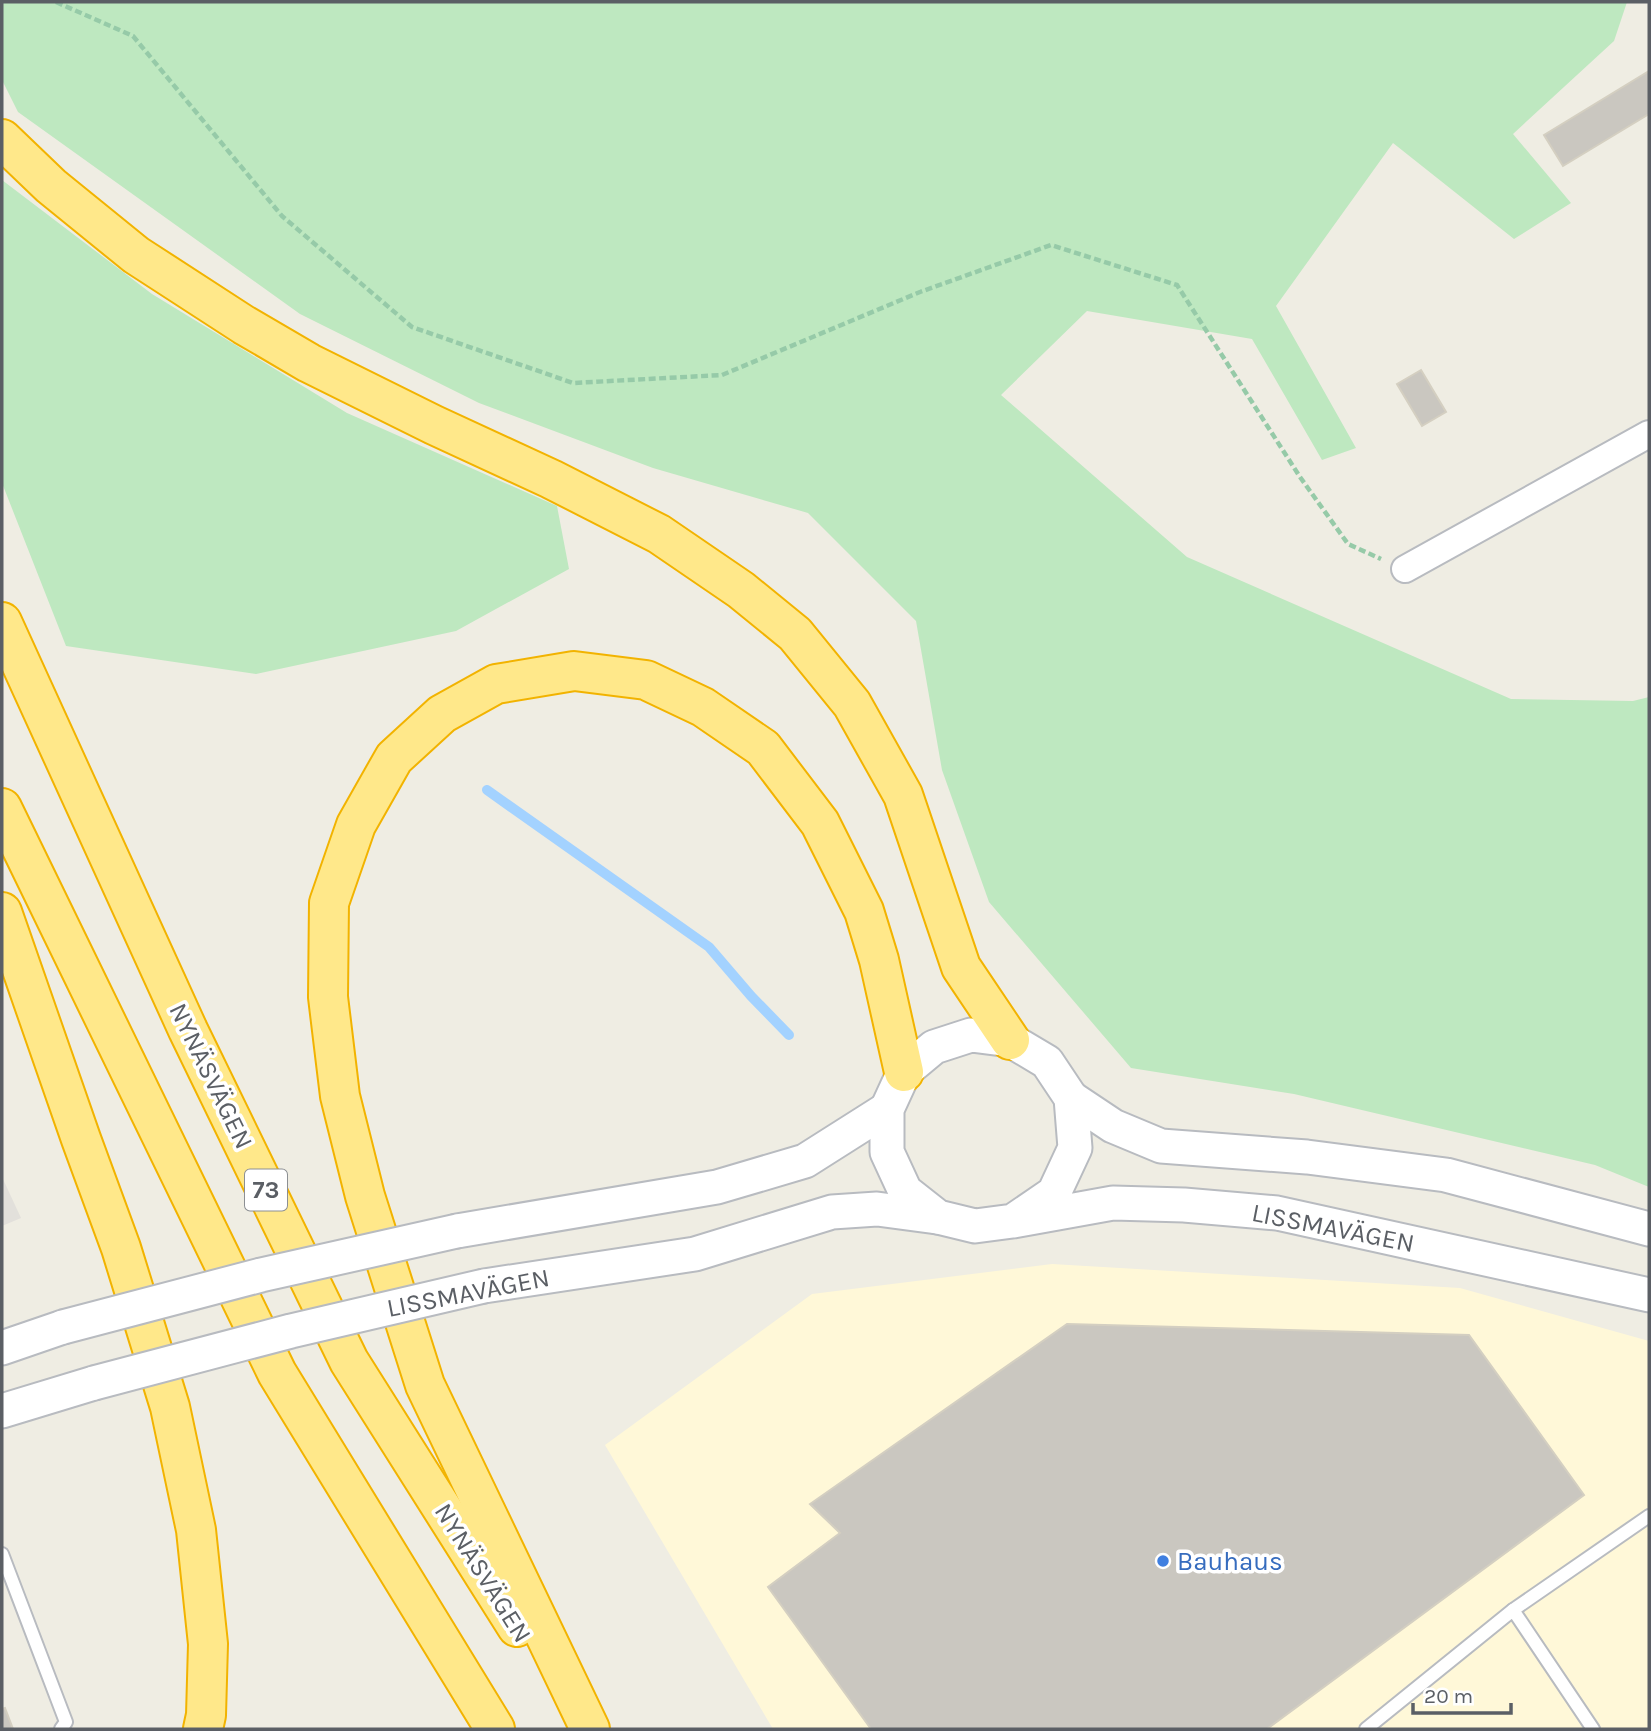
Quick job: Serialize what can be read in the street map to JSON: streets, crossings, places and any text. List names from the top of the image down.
{
  "streets": {
    "highway": ["NYNÄSVÄGEN", "73"],
    "street": ["LISSMAVÄGEN"]
  },
  "places": ["Bauhaus"],
  "scale_bar": "20 m"
}
